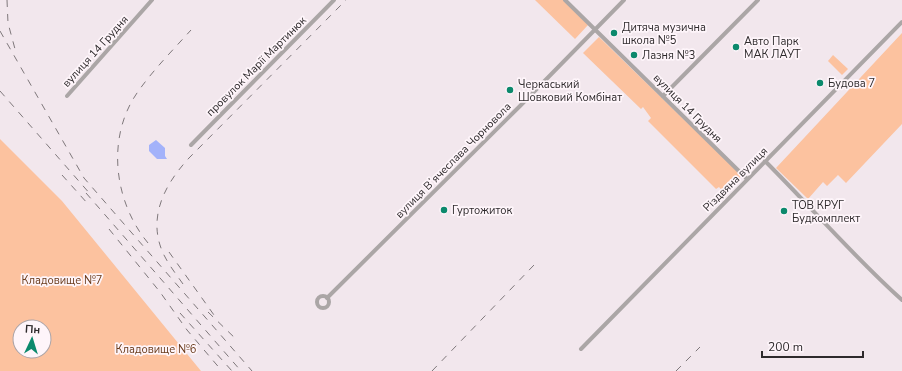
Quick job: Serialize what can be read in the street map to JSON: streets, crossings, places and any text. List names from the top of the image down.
{
  "streets": {
    "street": [
      "вулиця 14 Грудня",
      "провулок Марії Мартинюк",
      "вулиця Вʼячеслава Чорновола",
      "Різдвяна вулиця"
    ]
  },
  "crossings": [
    ["вулиця 14 Грудня", "вулиця Вʼячеслава Чорновола"],
    ["вулиця 14 Грудня", "Різдвяна вулиця"]
  ],
  "parks": ["Кладовище №7", "Кладовище №6"],
  "places": [
    "Дитяча музична школа №5",
    "Авто Парк МАК ЛАУТ",
    "Лазня №3",
    "Будова 7",
    "Черкаський Шовковий Комбінат",
    "Гуртожиток",
    "ТОВ КРУГ Будкомплект"
  ],
  "scale_bar": "200 m",
  "north": "top"
}
